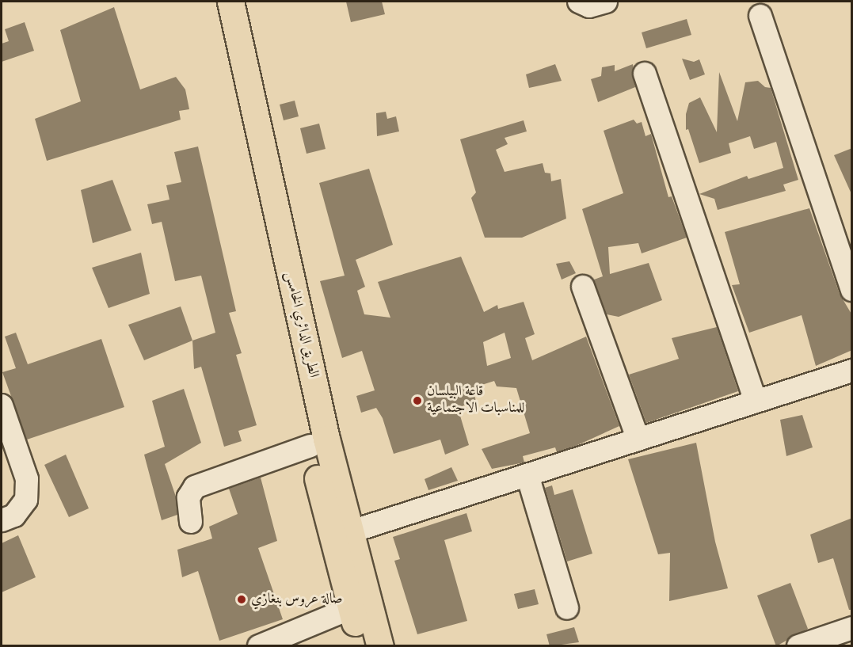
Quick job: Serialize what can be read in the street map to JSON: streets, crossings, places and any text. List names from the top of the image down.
{
  "streets": {
    "main road": ["الطريق الدائري الخامس"]
  },
  "places": ["قاعة البيلسان للمناسبات الاجتماعية", "صالة عروس بنغازي"]
}
